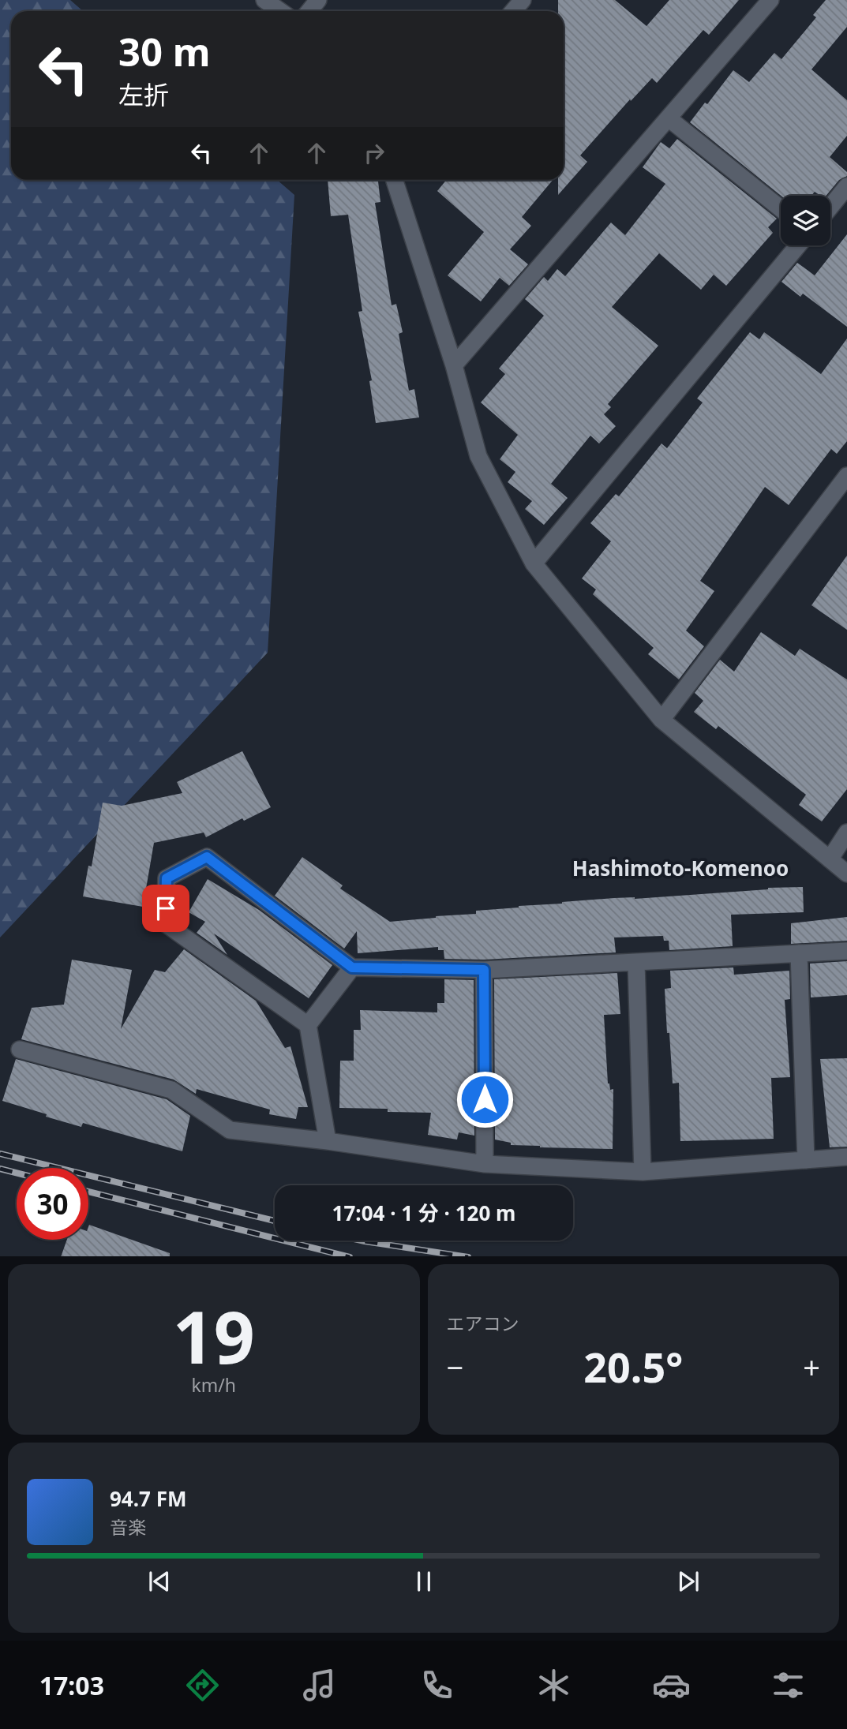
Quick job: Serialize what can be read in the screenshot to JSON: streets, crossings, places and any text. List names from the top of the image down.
{
  "districts": ["Hashimoto-Komenoo"],
  "page": {
    "turn": ["30 m", "左折"],
    "limit": "30",
    "trip": "17:04 · 1 分 · 120 m",
    "tile": [
      ["19", "km/h"],
      "エアコン"
    ],
    "heat": ["−", "20.5°", "+"],
    "song": ["94.7 FM", "音楽"],
    "tabs": "17:03"
  }
}
